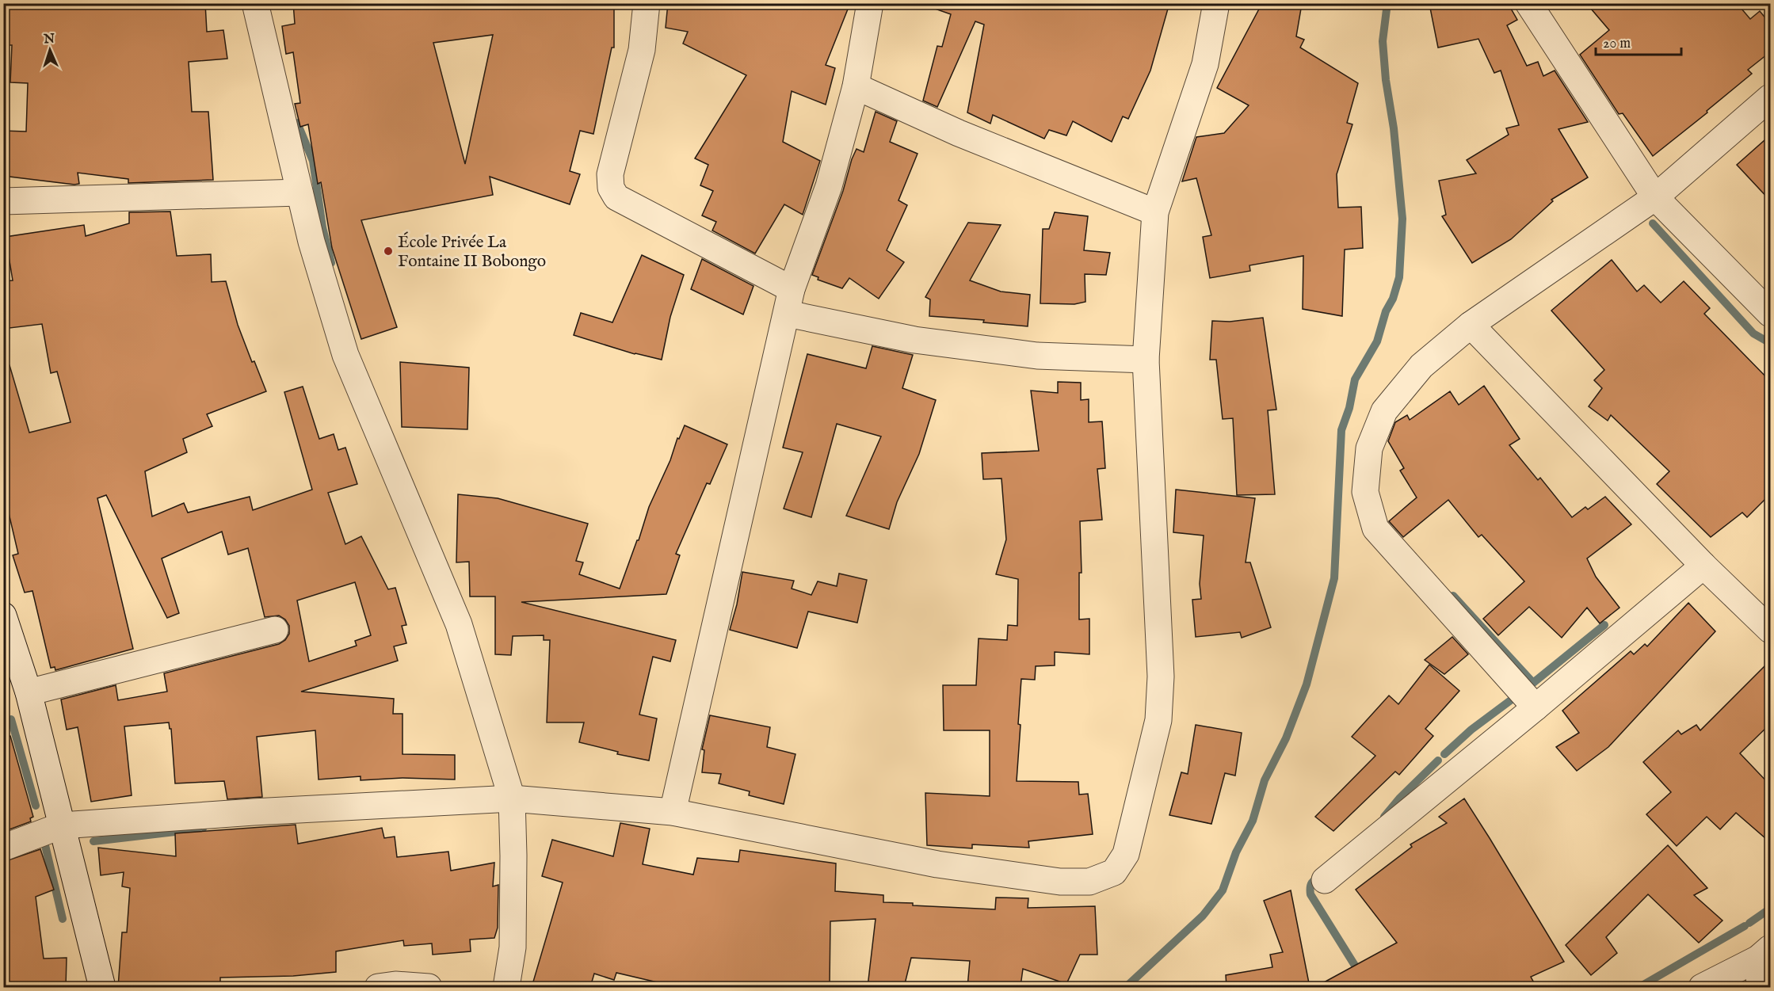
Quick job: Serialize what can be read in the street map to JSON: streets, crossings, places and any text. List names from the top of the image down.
{
  "places": ["École Privée La Fontaine II Bobongo"],
  "scale_bar": "20 m",
  "north": "top"
}
